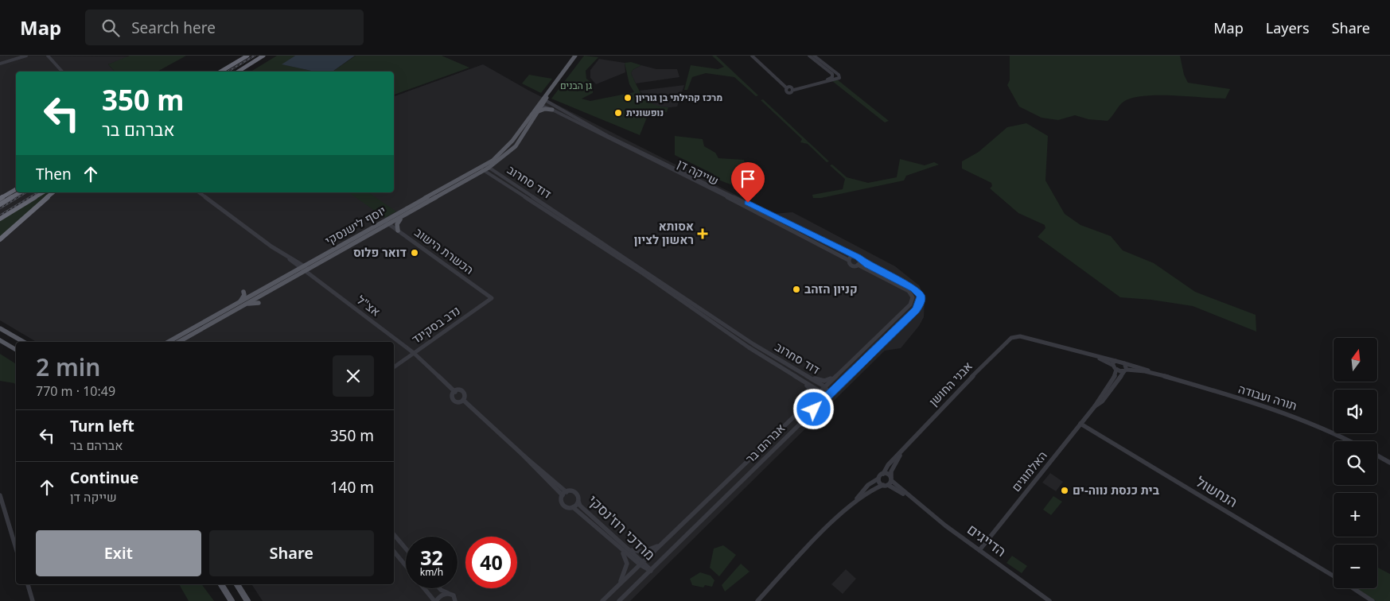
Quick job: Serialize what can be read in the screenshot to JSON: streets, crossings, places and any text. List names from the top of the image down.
{
  "streets": {
    "main road": ["יוסף לישנסקי"],
    "street": [
      "שייקה דן",
      "דוד סחרוב",
      "הכשרת הישוב",
      "אצ\"ל",
      "נדב בסקינד",
      "אבני החושן",
      "תורה ועבודה",
      "אברהם בר",
      "האלמוגים",
      "הנחשול",
      "מרדכי רוז'נסקי",
      "הדייגים"
    ]
  },
  "crossings": [
    ["שייקה דן", "יוסף לישנסקי"],
    ["שייקה דן", "אברהם בר"],
    ["דוד סחרוב", "יוסף לישנסקי"],
    ["דוד סחרוב", "אברהם בר"],
    ["יוסף לישנסקי", "הכשרת הישוב"],
    ["יוסף לישנסקי", "אצ\"ל"],
    ["הכשרת הישוב", "נדב בסקינד"],
    ["אצ\"ל", "נדב בסקינד"],
    ["אבני החושן", "תורה ועבודה"],
    ["אבני החושן", "הדייגים"],
    ["תורה ועבודה", "האלמוגים"],
    ["אברהם בר", "מרדכי רוז'נסקי"],
    ["האלמוגים", "הנחשול"],
    ["האלמוגים", "הדייגים"]
  ],
  "parks": ["גן הבנים"],
  "places": {
    "other": [
      "מרכז קהילתי בן גוריון",
      "נופשונית",
      "דואר פלוס",
      "קניון הזהב",
      "בית כנסת נווה-ים"
    ],
    "health": ["אסותא ראשון לציון"]
  },
  "north": "top",
  "page": {
    "header": "Map",
    "search": "Search here",
    "nav": ["Map", "Layers", "Share"],
    "turn": ["350 m", "אברהם בר"],
    "then": "Then",
    "map_buttons": ["+", "−"],
    "heading": ["2 min", "770 m · 10:49"],
    "list": [
      {
        "name": "Turn left",
        "note": "אברהם בר",
        "value": "350 m"
      },
      {
        "name": "Continue",
        "note": "שייקה דן",
        "value": "140 m"
      }
    ],
    "buttons": ["Exit", "Share"],
    "speed": "32 km/h",
    "limit": "40"
  }
}
